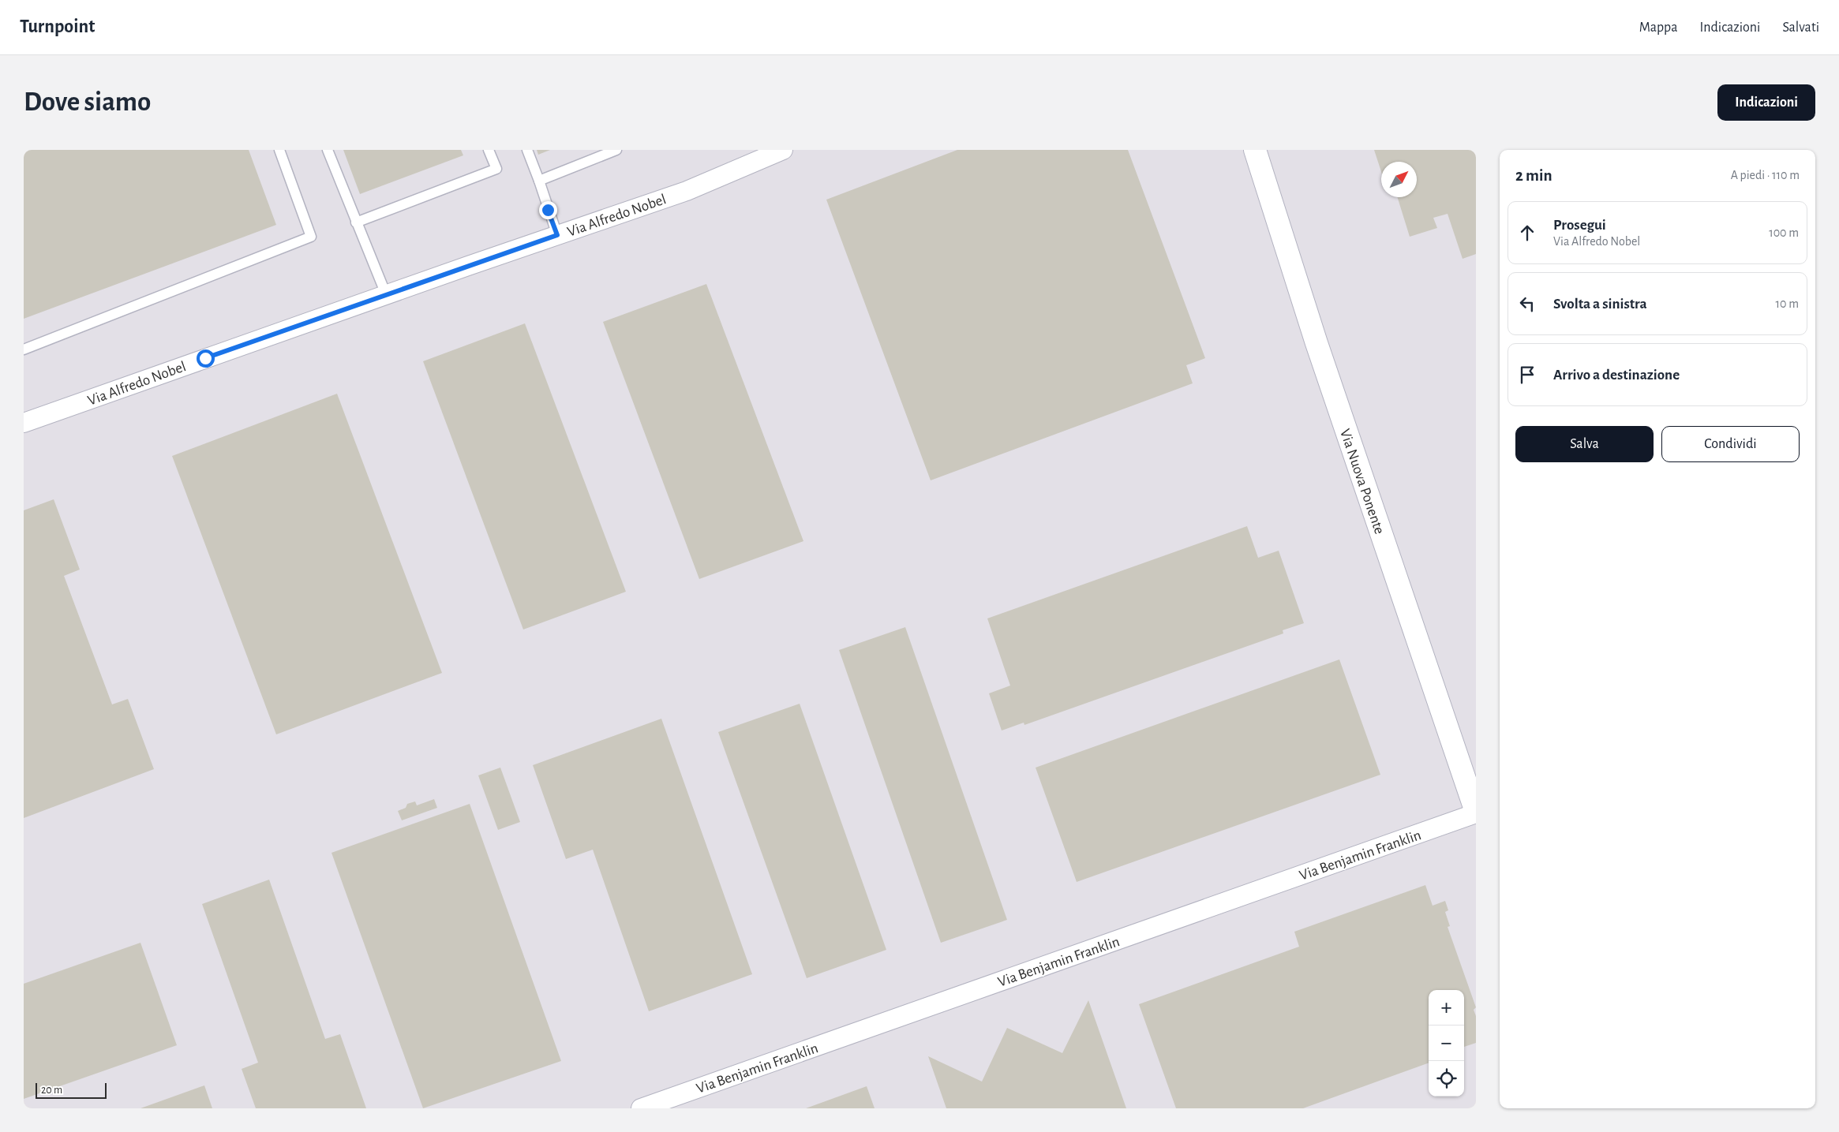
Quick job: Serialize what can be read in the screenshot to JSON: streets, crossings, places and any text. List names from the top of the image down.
{
  "streets": {
    "street": ["Via Alfredo Nobel", "Via Nuova Ponente", "Via Benjamin Franklin"]
  },
  "crossings": [
    ["Via Nuova Ponente", "Via Benjamin Franklin"]
  ],
  "scale_bar": "20 m",
  "north": "top right",
  "page": {
    "header": "Turnpoint",
    "nav": ["Mappa", "Indicazioni", "Salvati"],
    "buttons": [
      "Indicazioni",
      ["Salva", "Condividi"]
    ],
    "title": "Dove siamo",
    "heading": ["2 min", "A piedi · 110 m"],
    "list": [
      ["Prosegui", "Via Alfredo Nobel", "100 m"],
      ["Svolta a sinistra", "10 m"],
      "Arrivo a destinazione"
    ],
    "map_buttons": ["+", "−"],
    "scale": "20 m"
  }
}
